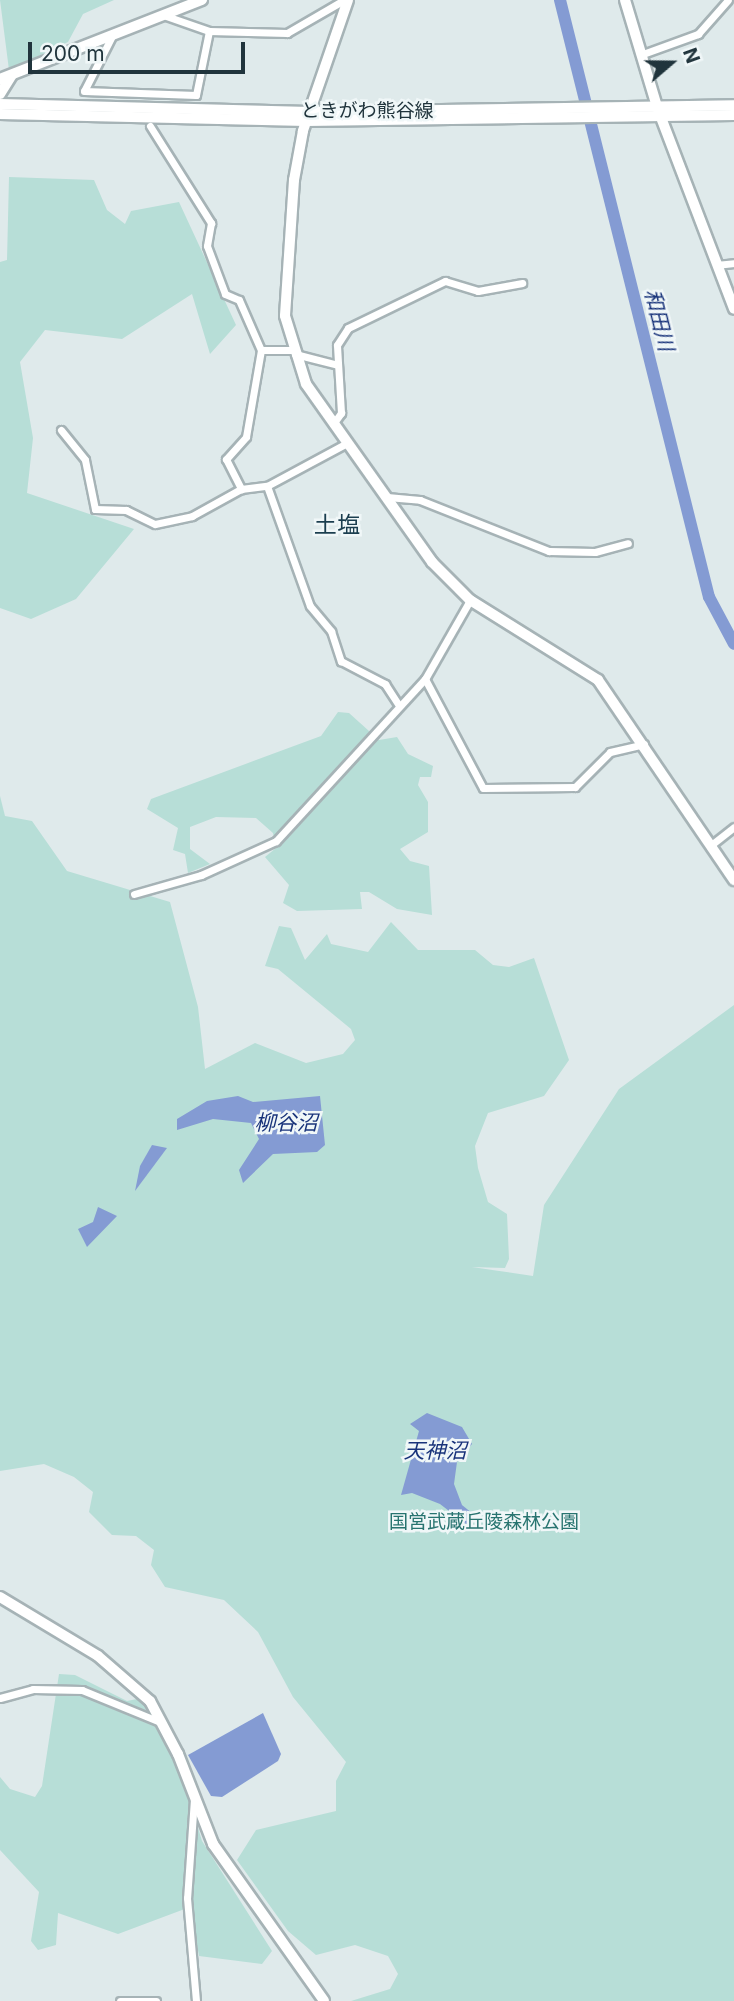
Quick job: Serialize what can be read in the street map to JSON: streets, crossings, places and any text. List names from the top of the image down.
{
  "streets": {
    "street": ["ときがわ熊谷線"]
  },
  "districts": ["土塩"],
  "water": ["和田川", "柳谷沼", "天神沼"],
  "parks": ["国営武蔵丘陵森林公園"],
  "scale_bar": "200 m",
  "north": "right"
}
